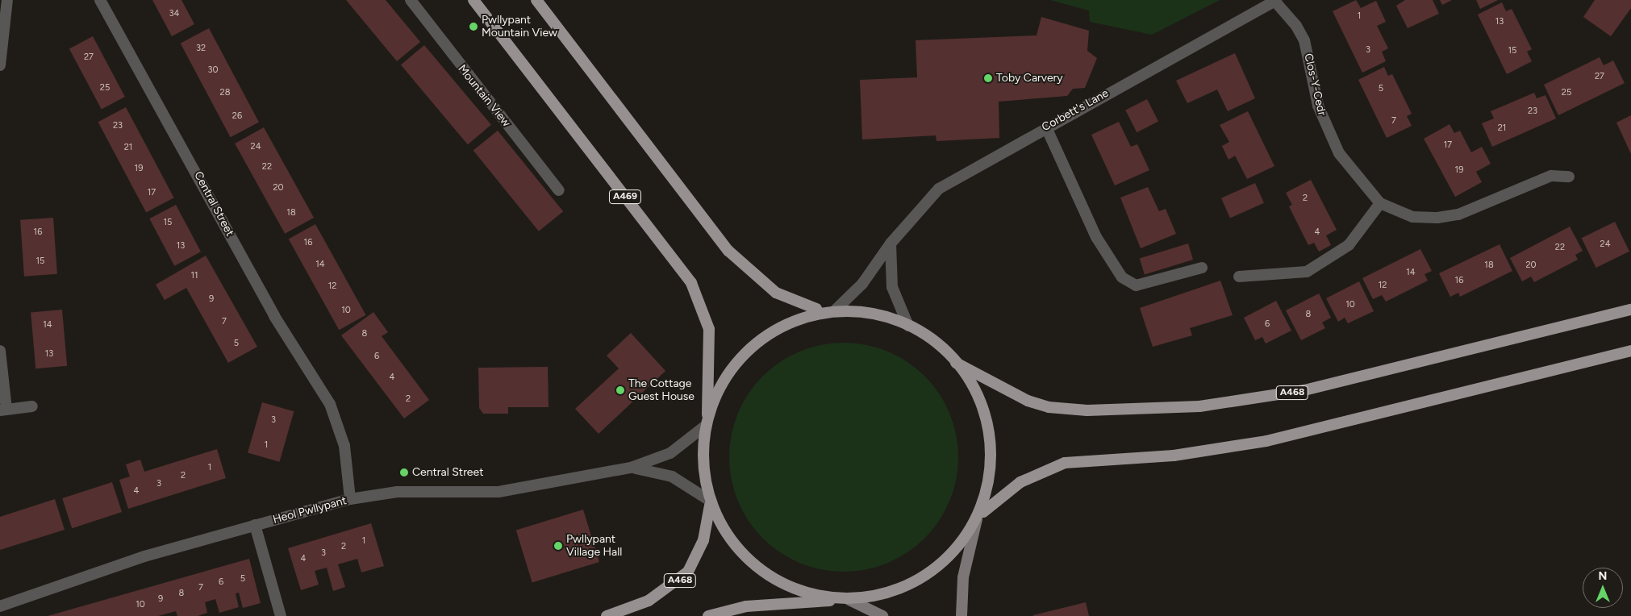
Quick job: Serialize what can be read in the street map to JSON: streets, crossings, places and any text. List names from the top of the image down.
{
  "streets": {
    "main road": ["A469", "A468"],
    "street": [
      "Clos-Y-Cedr",
      "Mountain View",
      "Corbett's Lane",
      "Central Street",
      "Heol Pwllypant"
    ]
  },
  "crossings": [
    ["Clos-Y-Cedr", "Corbett's Lane"],
    ["A469", "Heol Pwllypant"],
    ["Central Street", "Heol Pwllypant"],
    ["A468", "Heol Pwllypant"]
  ],
  "places": [
    "Pwllypant Mountain View",
    "Toby Carvery",
    "The Cottage Guest House",
    "Central Street",
    "Pwllypant Village Hall"
  ],
  "house_numbers": [
    "34",
    "1",
    "13",
    "32",
    "3",
    "15",
    "27",
    "30",
    "27",
    "25",
    "5",
    "28",
    "25",
    "23",
    "26",
    "7",
    "23",
    "21",
    "17",
    "24",
    "21",
    "22",
    "19",
    "19",
    "20",
    "17",
    "2",
    "18",
    "15",
    "16",
    "4",
    "16",
    "24",
    "13",
    "22",
    "15",
    "14",
    "18",
    "20",
    "14",
    "11",
    "16",
    "12",
    "12",
    "9",
    "10",
    "10",
    "8",
    "7",
    "6",
    "14",
    "8",
    "5",
    "13",
    "6",
    "4",
    "2",
    "3",
    "1",
    "1",
    "2",
    "3",
    "4",
    "1",
    "2",
    "3",
    "4",
    "5",
    "6",
    "7",
    "8",
    "9",
    "10"
  ],
  "north": "top"
}
